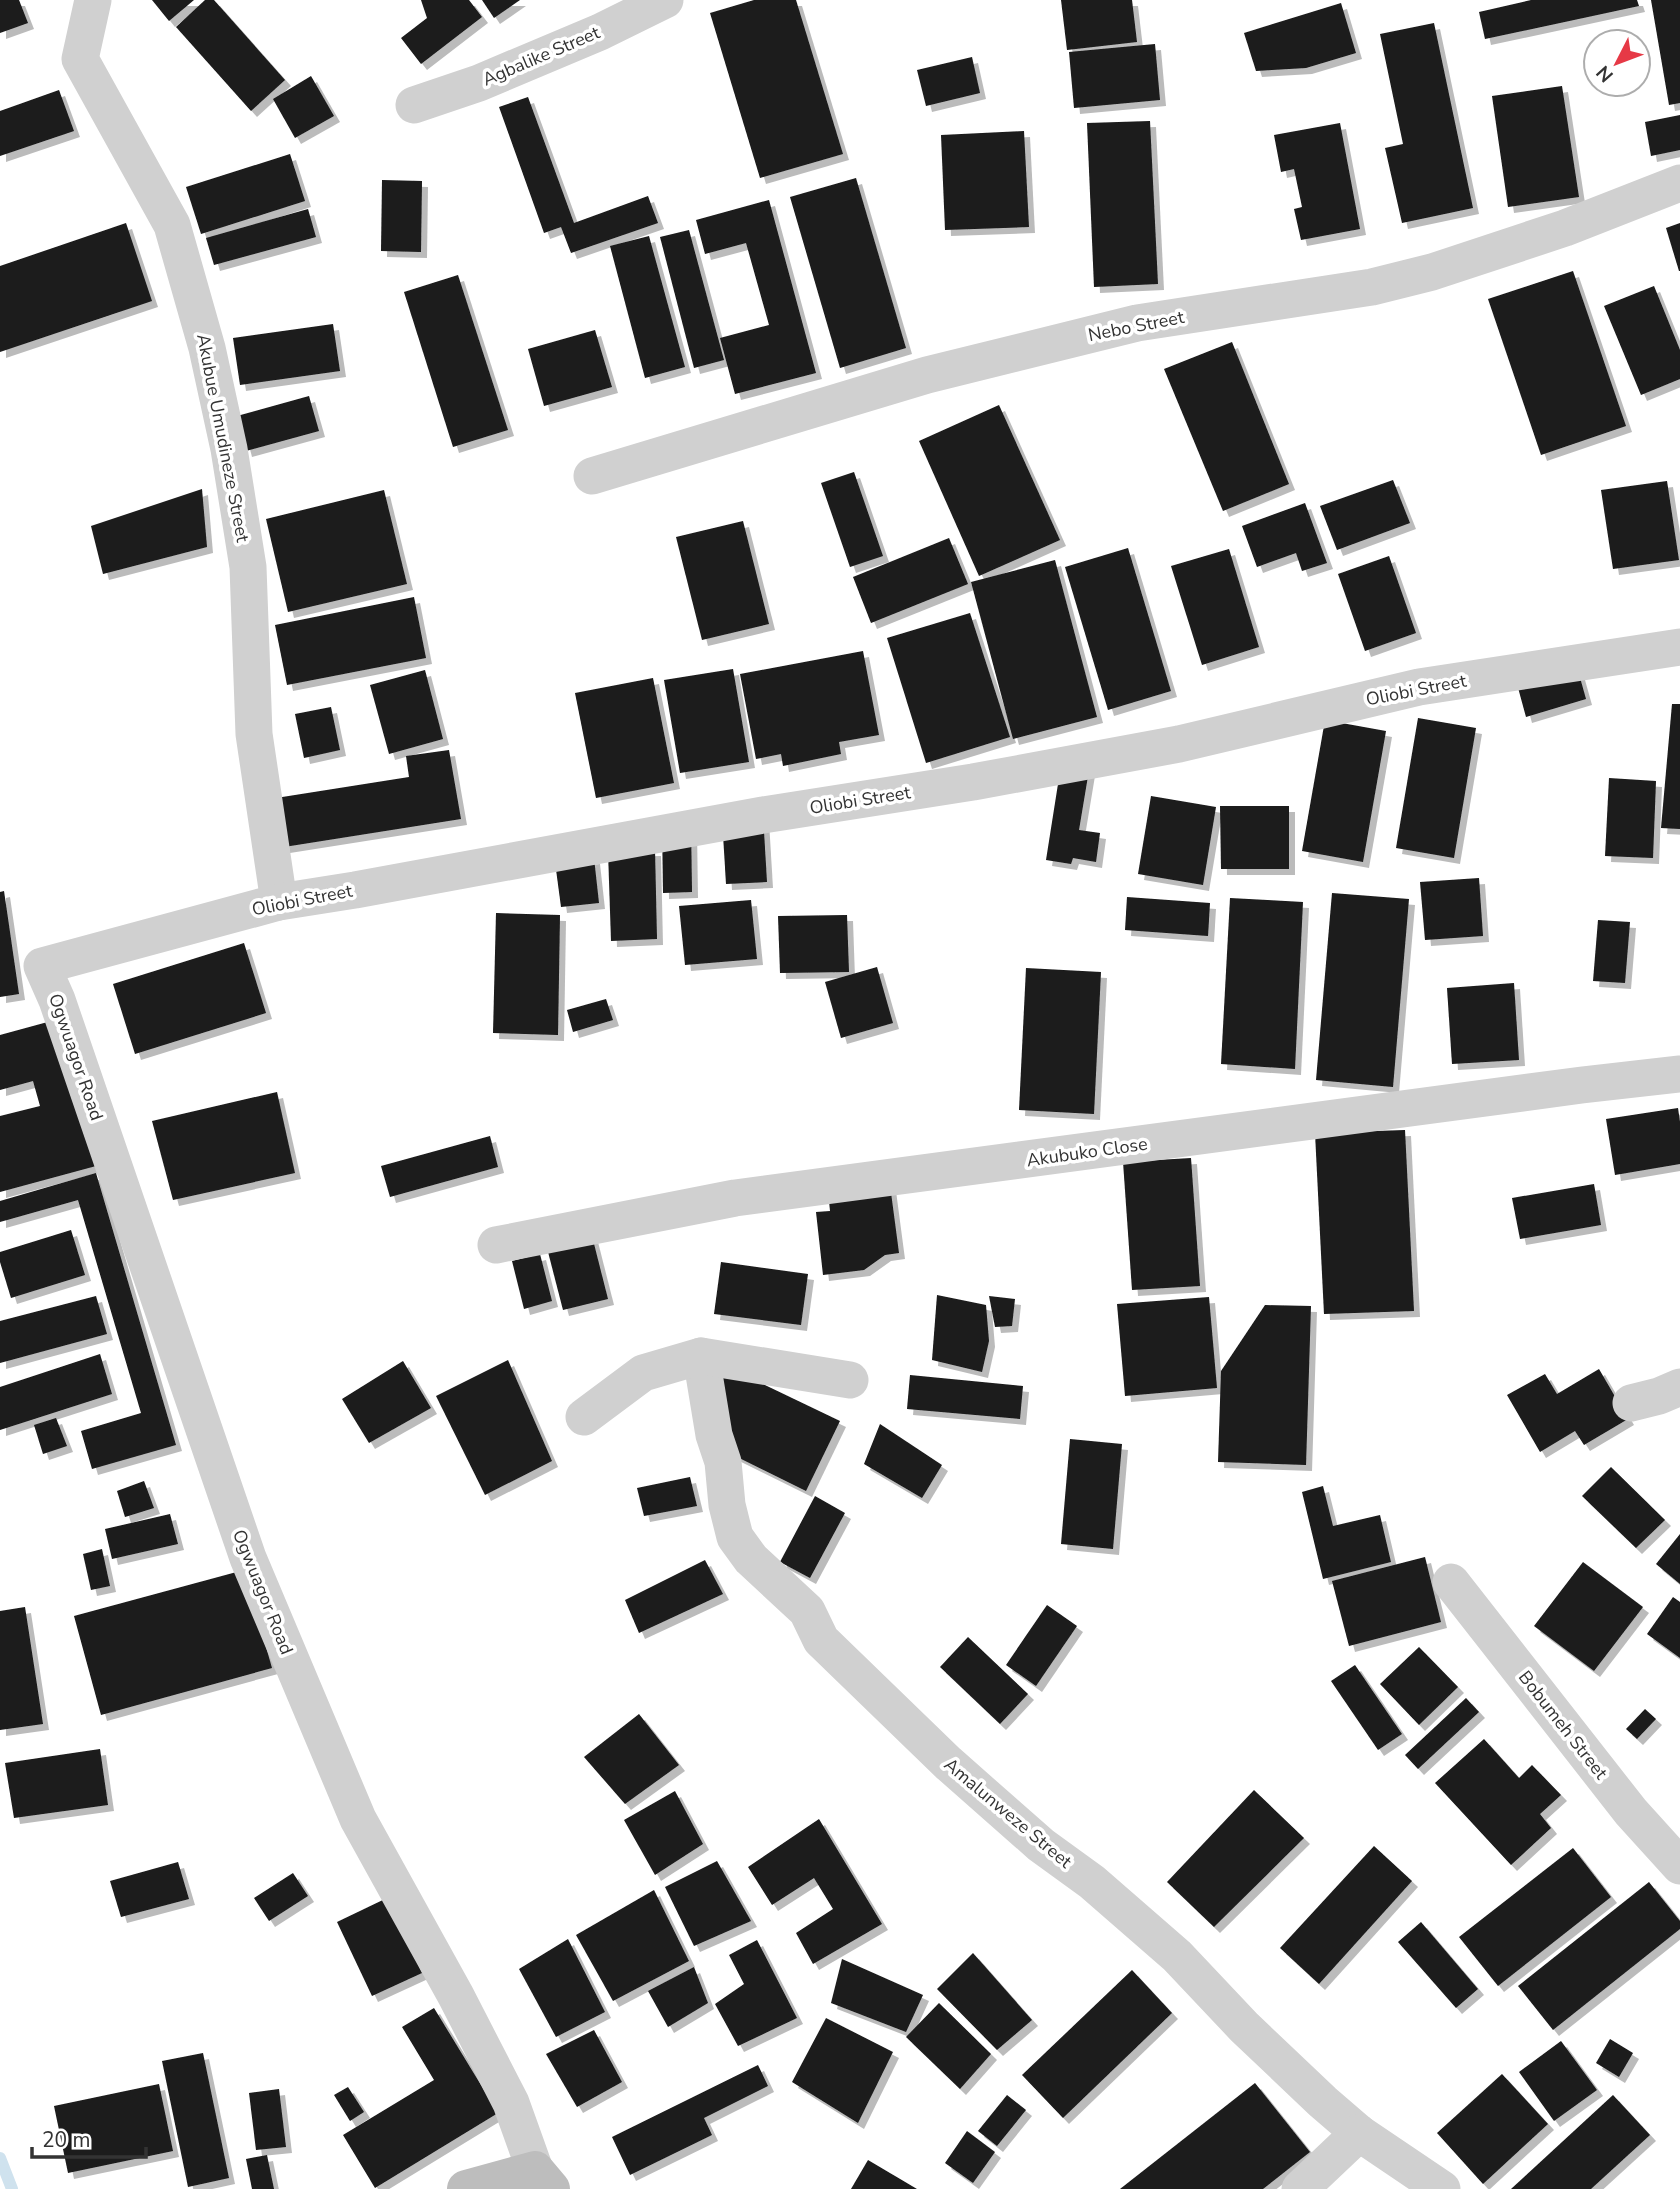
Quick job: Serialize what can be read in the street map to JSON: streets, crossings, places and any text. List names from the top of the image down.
{
  "streets": {
    "street": [
      "Agbalike Street",
      "Nebo Street",
      "Akubue Umudineze Street",
      "Oliobi Street",
      "Ogwuagor Road",
      "Akubuko Close",
      "Bobumeh Street",
      "Amalunweze Street"
    ]
  },
  "crossings": [
    ["Akubue Umudineze Street", "Oliobi Street"],
    ["Oliobi Street", "Ogwuagor Road"]
  ],
  "scale_bar": "20 m",
  "north": "bottom left"
}
